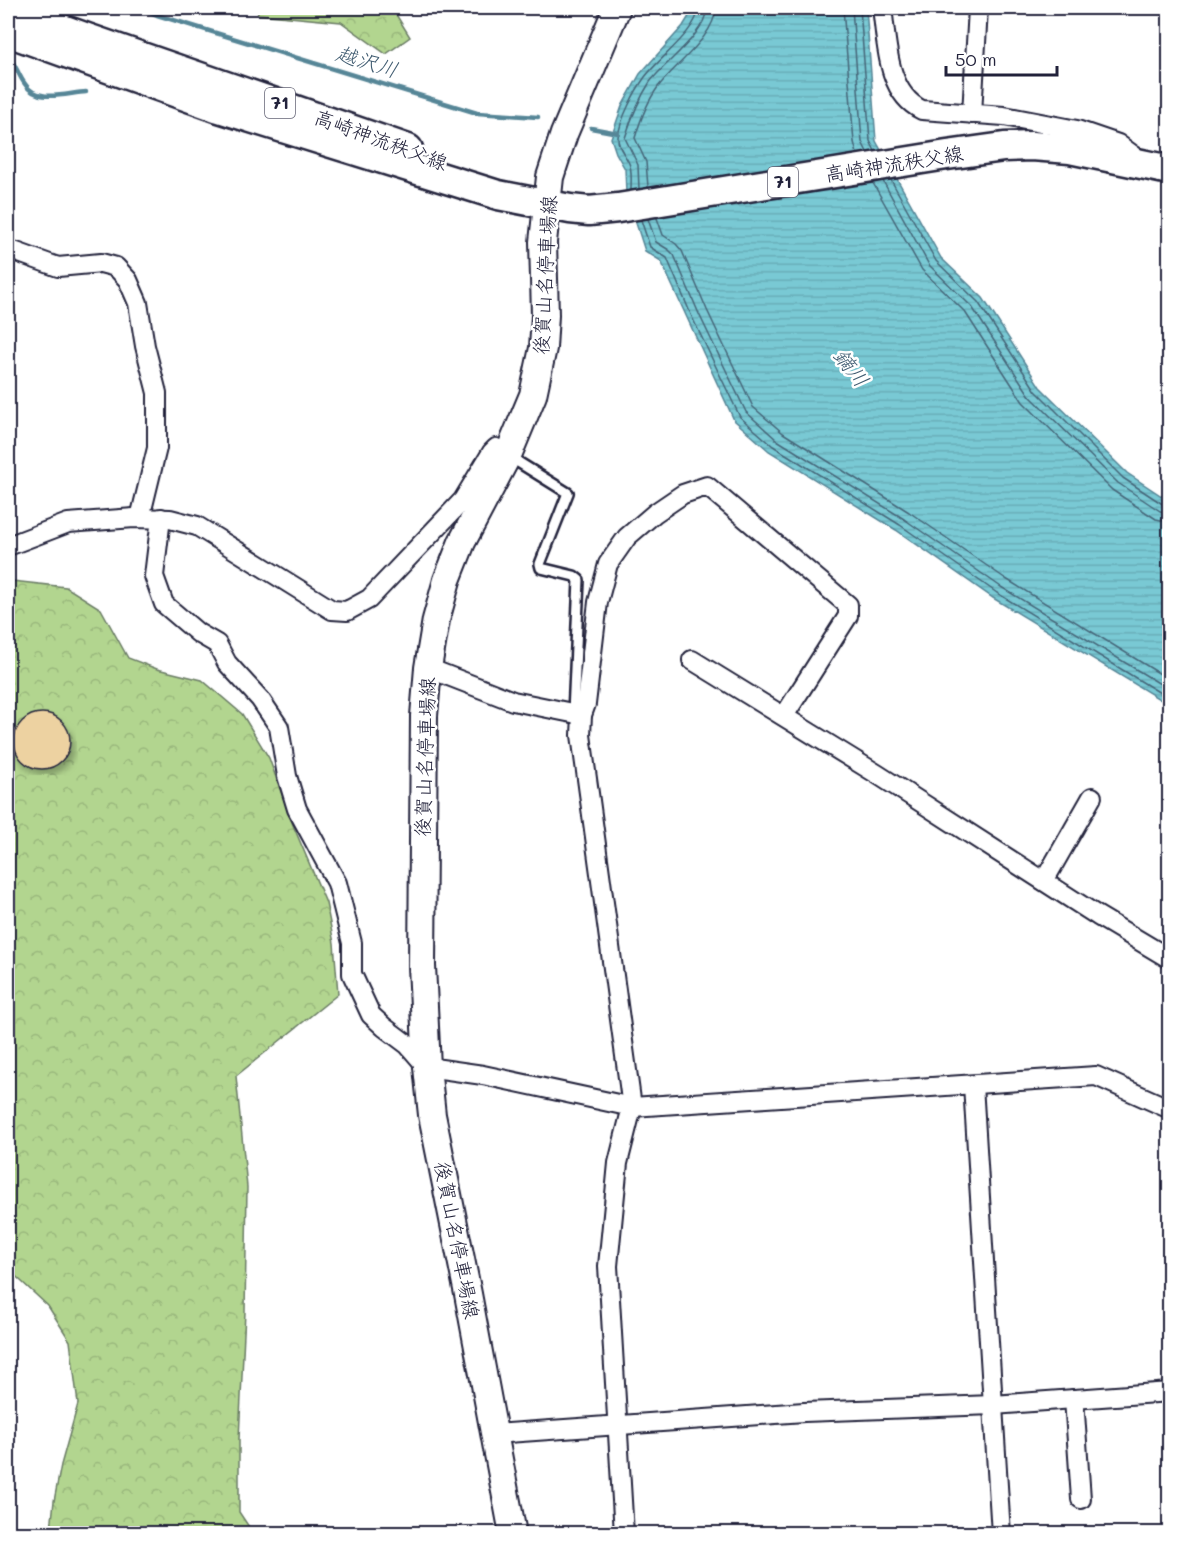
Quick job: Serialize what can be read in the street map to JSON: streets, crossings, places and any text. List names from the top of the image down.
{
  "streets": {
    "main road": ["71", "高崎神流秩父線", "後賀山名停車場線"]
  },
  "crossings": [
    ["高崎神流秩父線", "後賀山名停車場線"]
  ],
  "water": ["越沢川", "鏑川"],
  "scale_bar": "50 m"
}
